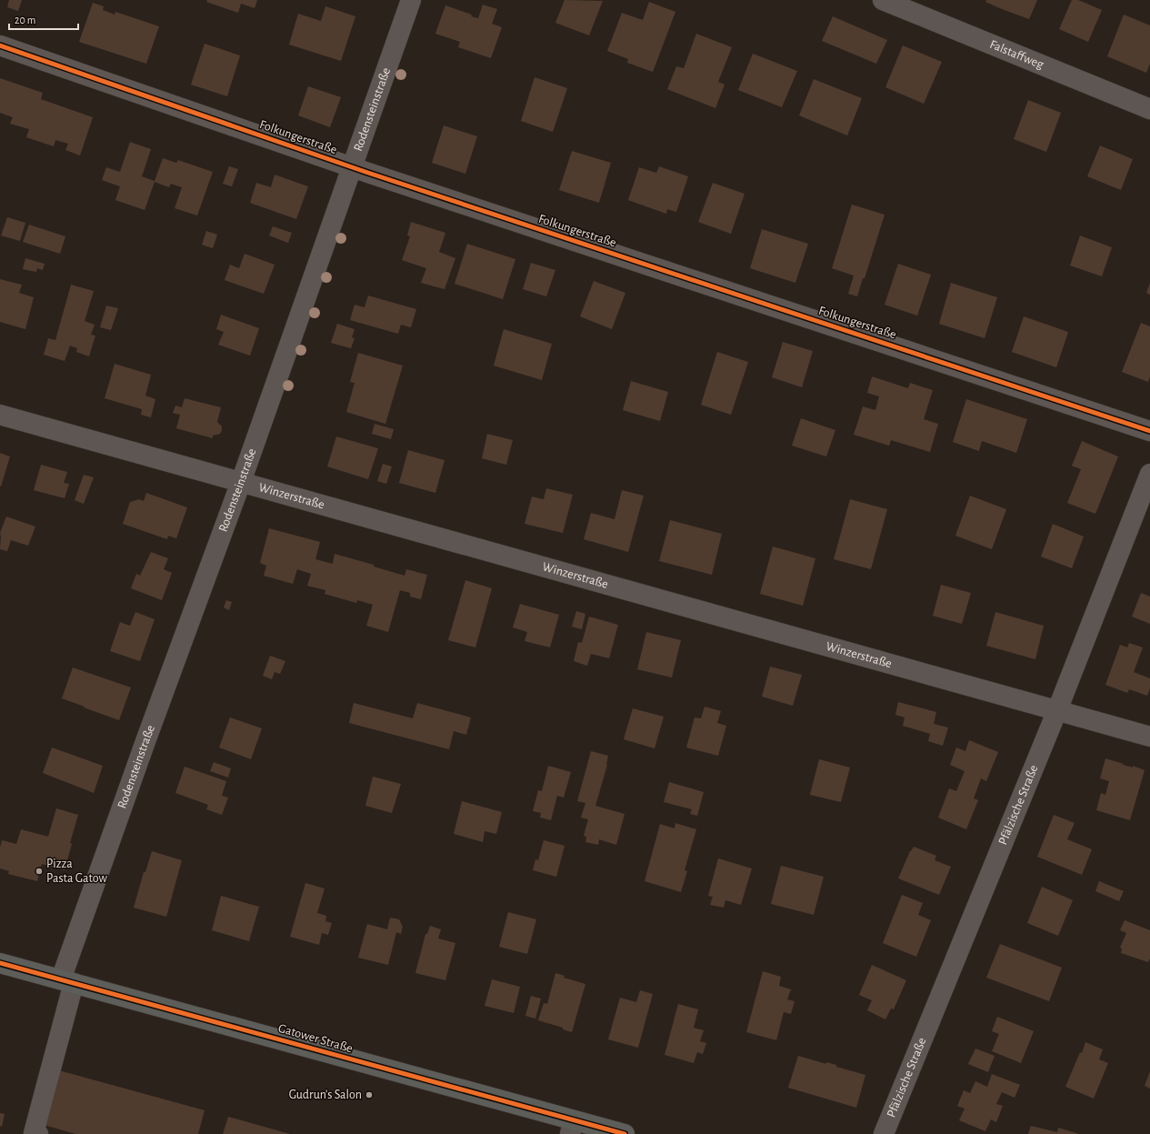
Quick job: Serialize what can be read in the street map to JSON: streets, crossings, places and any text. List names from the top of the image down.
{
  "streets": {
    "main road": ["Gatower Straße"],
    "street": [
      "Falstaffweg",
      "Rodensteinstraße",
      "Folkungerstraße",
      "Winzerstraße",
      "Pfälzische Straße"
    ]
  },
  "crossings": [
    ["Rodensteinstraße", "Folkungerstraße"],
    ["Rodensteinstraße", "Winzerstraße"],
    ["Rodensteinstraße", "Gatower Straße"],
    ["Winzerstraße", "Pfälzische Straße"]
  ],
  "places": ["Pizza Pasta Gatow", "Gudrun's Salon"],
  "scale_bar": "20 m"
}
